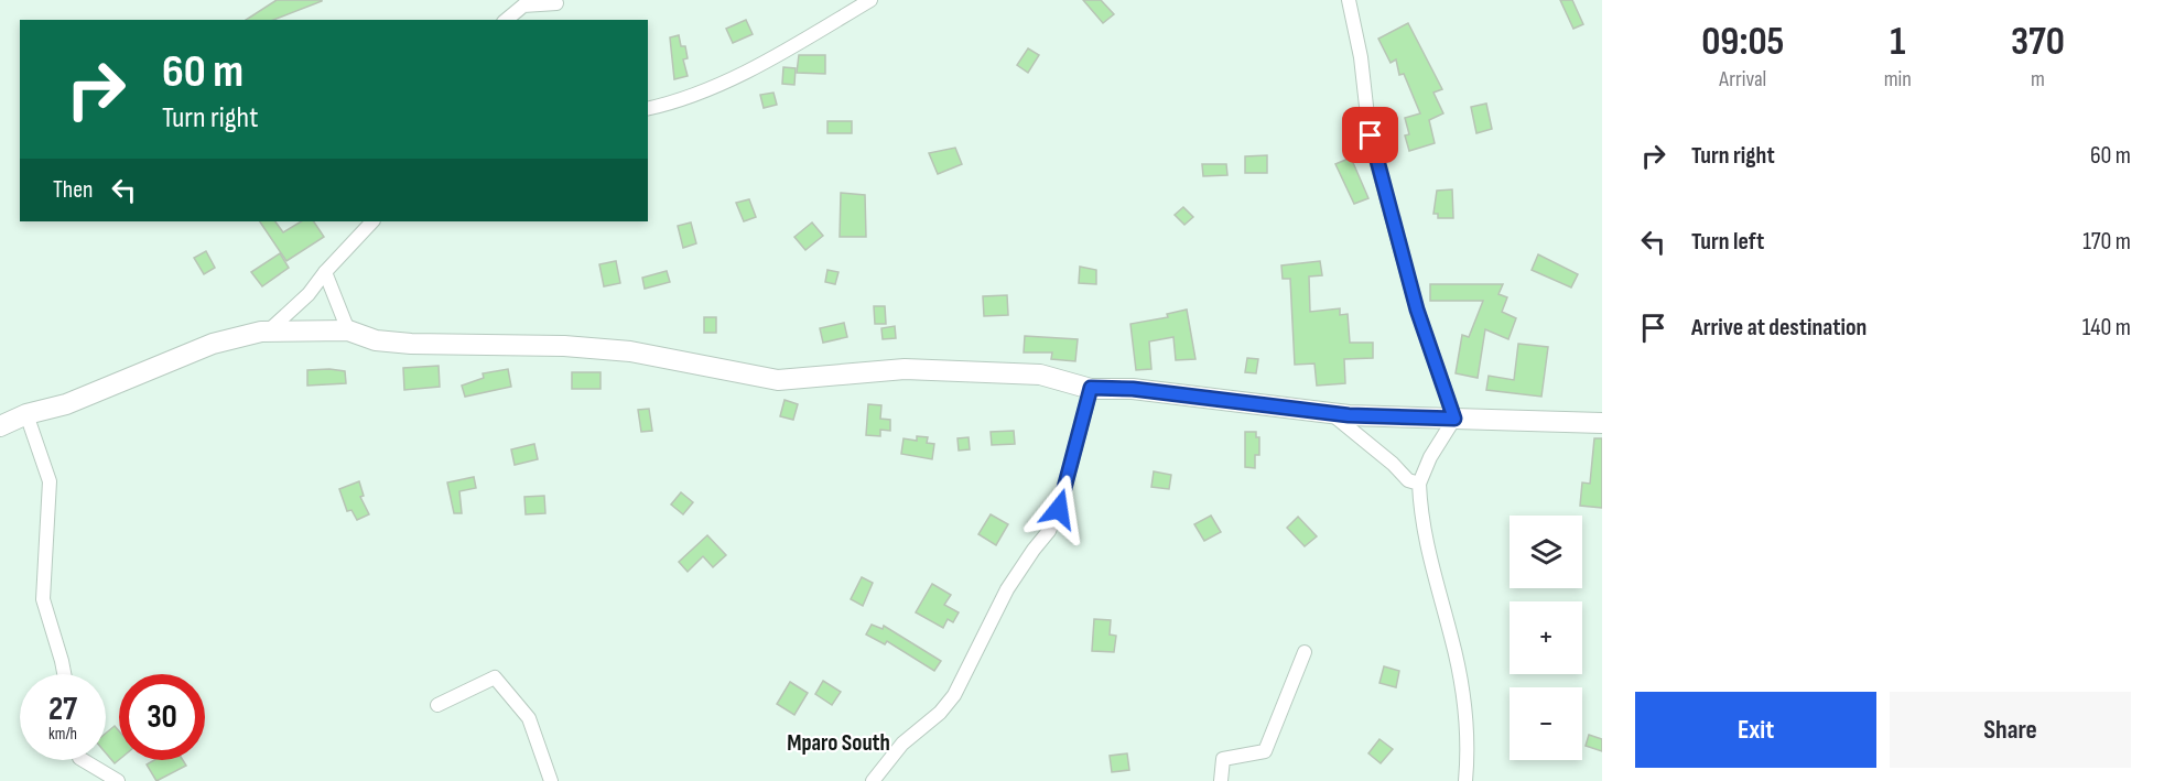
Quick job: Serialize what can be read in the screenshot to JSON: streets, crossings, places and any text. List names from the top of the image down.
{
  "districts": ["Mparo South"],
  "page": {
    "eta": [
      "09:05",
      "Arrival",
      "1",
      "min",
      "370",
      "m"
    ],
    "turn": ["60 m", "Turn right"],
    "list": [
      {
        "name": "Turn right",
        "value": "60 m"
      },
      {
        "name": "Turn left",
        "value": "170 m"
      },
      {
        "name": "Arrive at destination",
        "value": "140 m"
      }
    ],
    "then": "Then",
    "map_buttons": ["+", "−"],
    "speed": "27 km/h",
    "limit": "30",
    "buttons": ["Exit", "Share"]
  }
}
